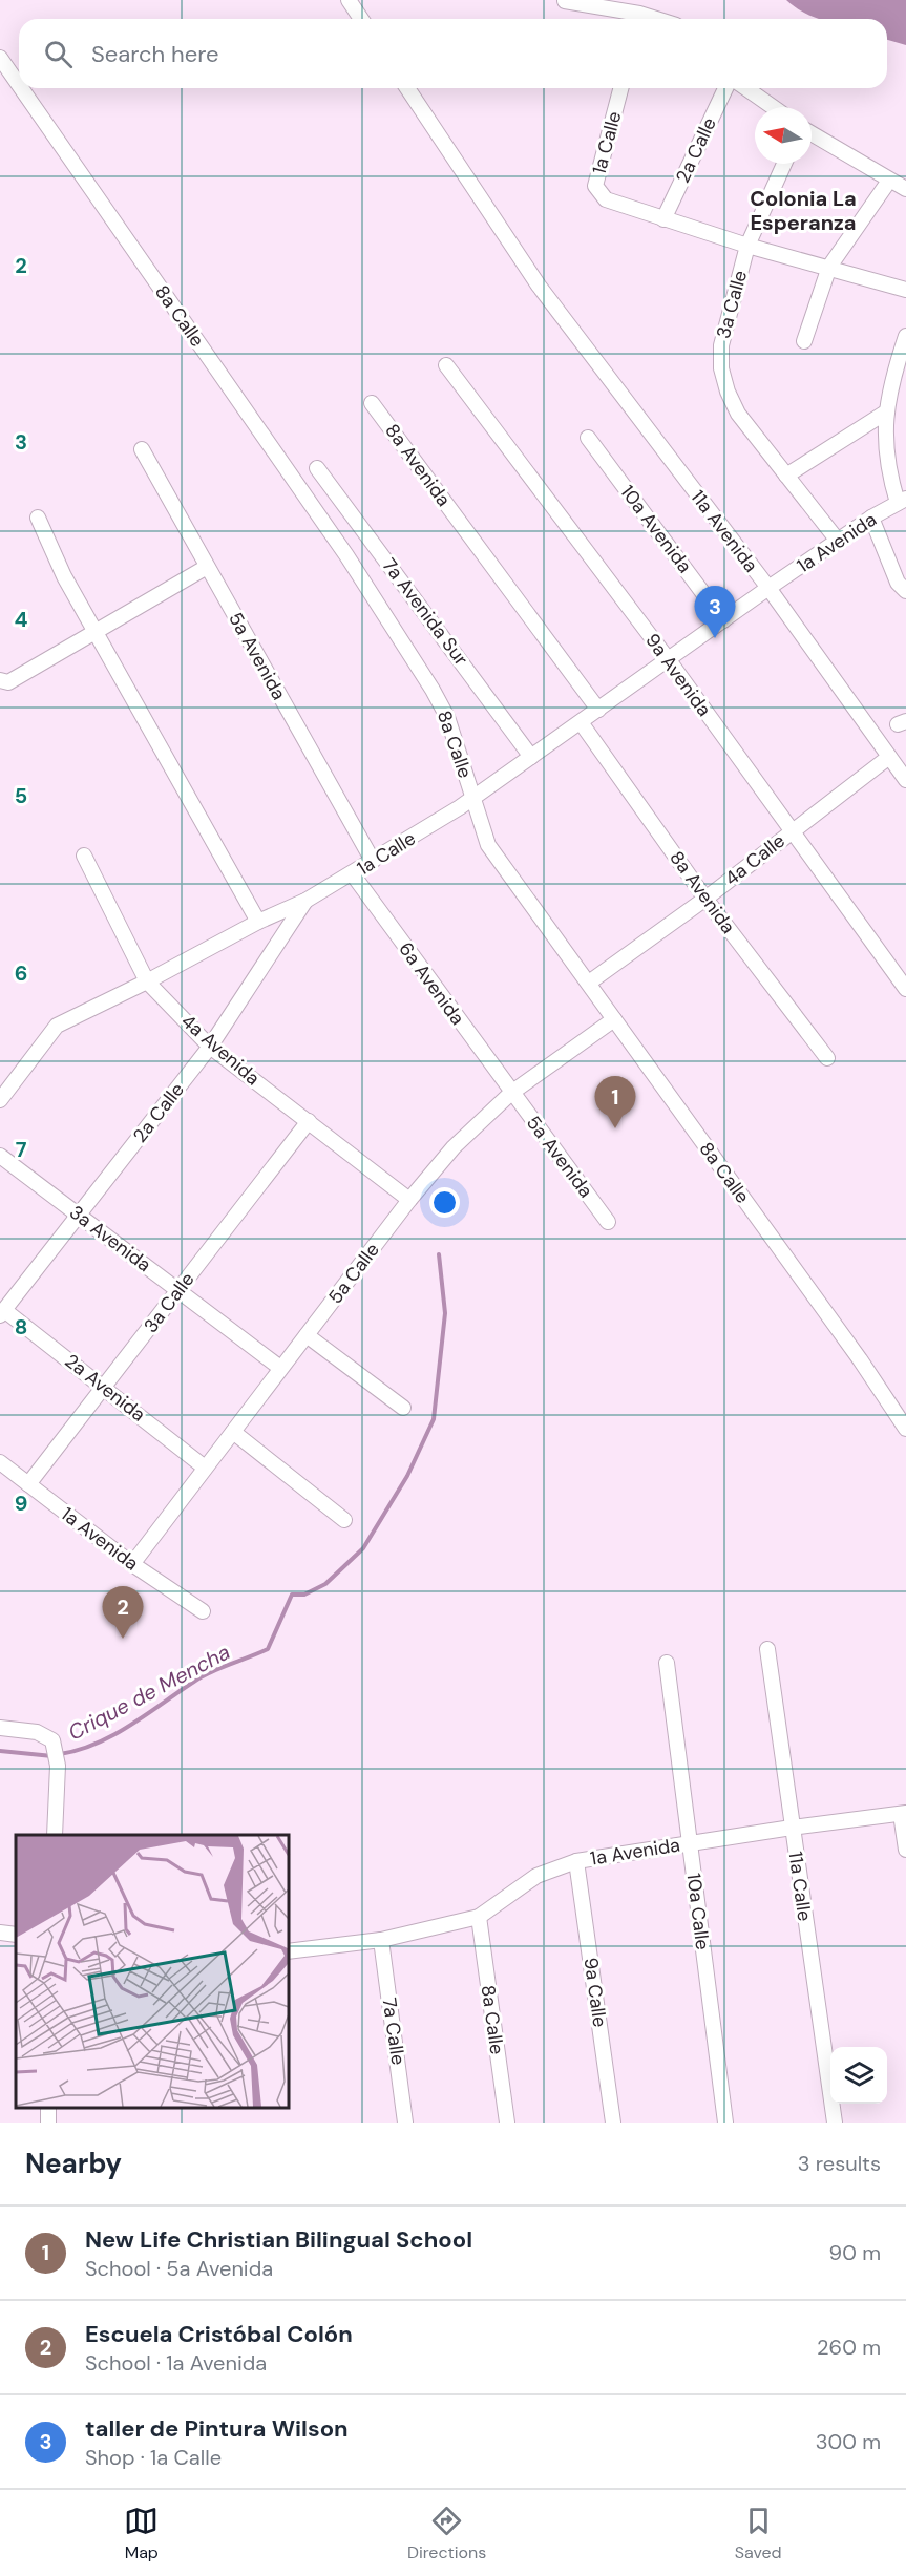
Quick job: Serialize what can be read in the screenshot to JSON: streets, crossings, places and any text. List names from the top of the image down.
{
  "streets": {
    "street": [
      "1a Calle",
      "2a Calle",
      "3a Calle",
      "8a Calle",
      "8a Avenida",
      "10a Avenida",
      "11a Avenida",
      "1a Avenida",
      "7a Avenida Sur",
      "5a Avenida",
      "9a Avenida",
      "4a Calle",
      "6a Avenida",
      "4a Avenida",
      "3a Avenida",
      "5a Calle",
      "2a Avenida",
      "11a Calle",
      "10a Calle",
      "9a Calle",
      "7a Calle"
    ]
  },
  "crossings": [
    ["1a Calle", "2a Calle"],
    ["1a Calle", "8a Calle"],
    ["1a Calle", "8a Avenida"],
    ["1a Calle", "10a Avenida"],
    ["1a Calle", "11a Avenida"],
    ["1a Calle", "1a Avenida"],
    ["1a Calle", "7a Avenida Sur"],
    ["1a Calle", "5a Avenida"],
    ["1a Calle", "9a Avenida"],
    ["1a Calle", "6a Avenida"],
    ["1a Calle", "4a Avenida"],
    ["2a Calle", "4a Avenida"],
    ["2a Calle", "3a Avenida"],
    ["2a Calle", "2a Avenida"],
    ["3a Calle", "1a Avenida"],
    ["3a Calle", "4a Avenida"],
    ["3a Calle", "3a Avenida"],
    ["3a Calle", "2a Avenida"],
    ["8a Calle", "1a Avenida"],
    ["8a Calle", "4a Calle"],
    ["8a Calle", "5a Calle"],
    ["8a Avenida", "4a Calle"],
    ["11a Avenida", "1a Avenida"],
    ["11a Avenida", "4a Calle"],
    ["1a Avenida", "5a Calle"],
    ["1a Avenida", "11a Calle"],
    ["1a Avenida", "10a Calle"],
    ["1a Avenida", "9a Calle"],
    ["1a Avenida", "7a Calle"],
    ["5a Avenida", "6a Avenida"],
    ["5a Avenida", "5a Calle"],
    ["9a Avenida", "4a Calle"],
    ["6a Avenida", "5a Calle"],
    ["4a Avenida", "5a Calle"],
    ["3a Avenida", "5a Calle"],
    ["5a Calle", "2a Avenida"]
  ],
  "districts": ["Colonia La Esperanza"],
  "water": ["Crique de Mencha"],
  "north": "left",
  "page": {
    "search": "Search here",
    "pins": ["3", "1", "2"],
    "heading": ["Nearby", "3 results"],
    "list": [
      {
        "mark": "1",
        "name": "New Life Christian Bilingual School",
        "note": "School · 5a Avenida",
        "value": "90 m"
      },
      {
        "mark": "2",
        "name": "Escuela Cristóbal Colón",
        "note": "School · 1a Avenida",
        "value": "260 m"
      },
      {
        "mark": "3",
        "name": "taller de Pintura Wilson",
        "note": "Shop · 1a Calle",
        "value": "300 m"
      }
    ],
    "nav": ["Map", "Directions", "Saved"]
  },
  "grid": {
    "rows": [
      "2",
      "3",
      "4",
      "5",
      "6",
      "7",
      "8",
      "9"
    ]
  }
}
